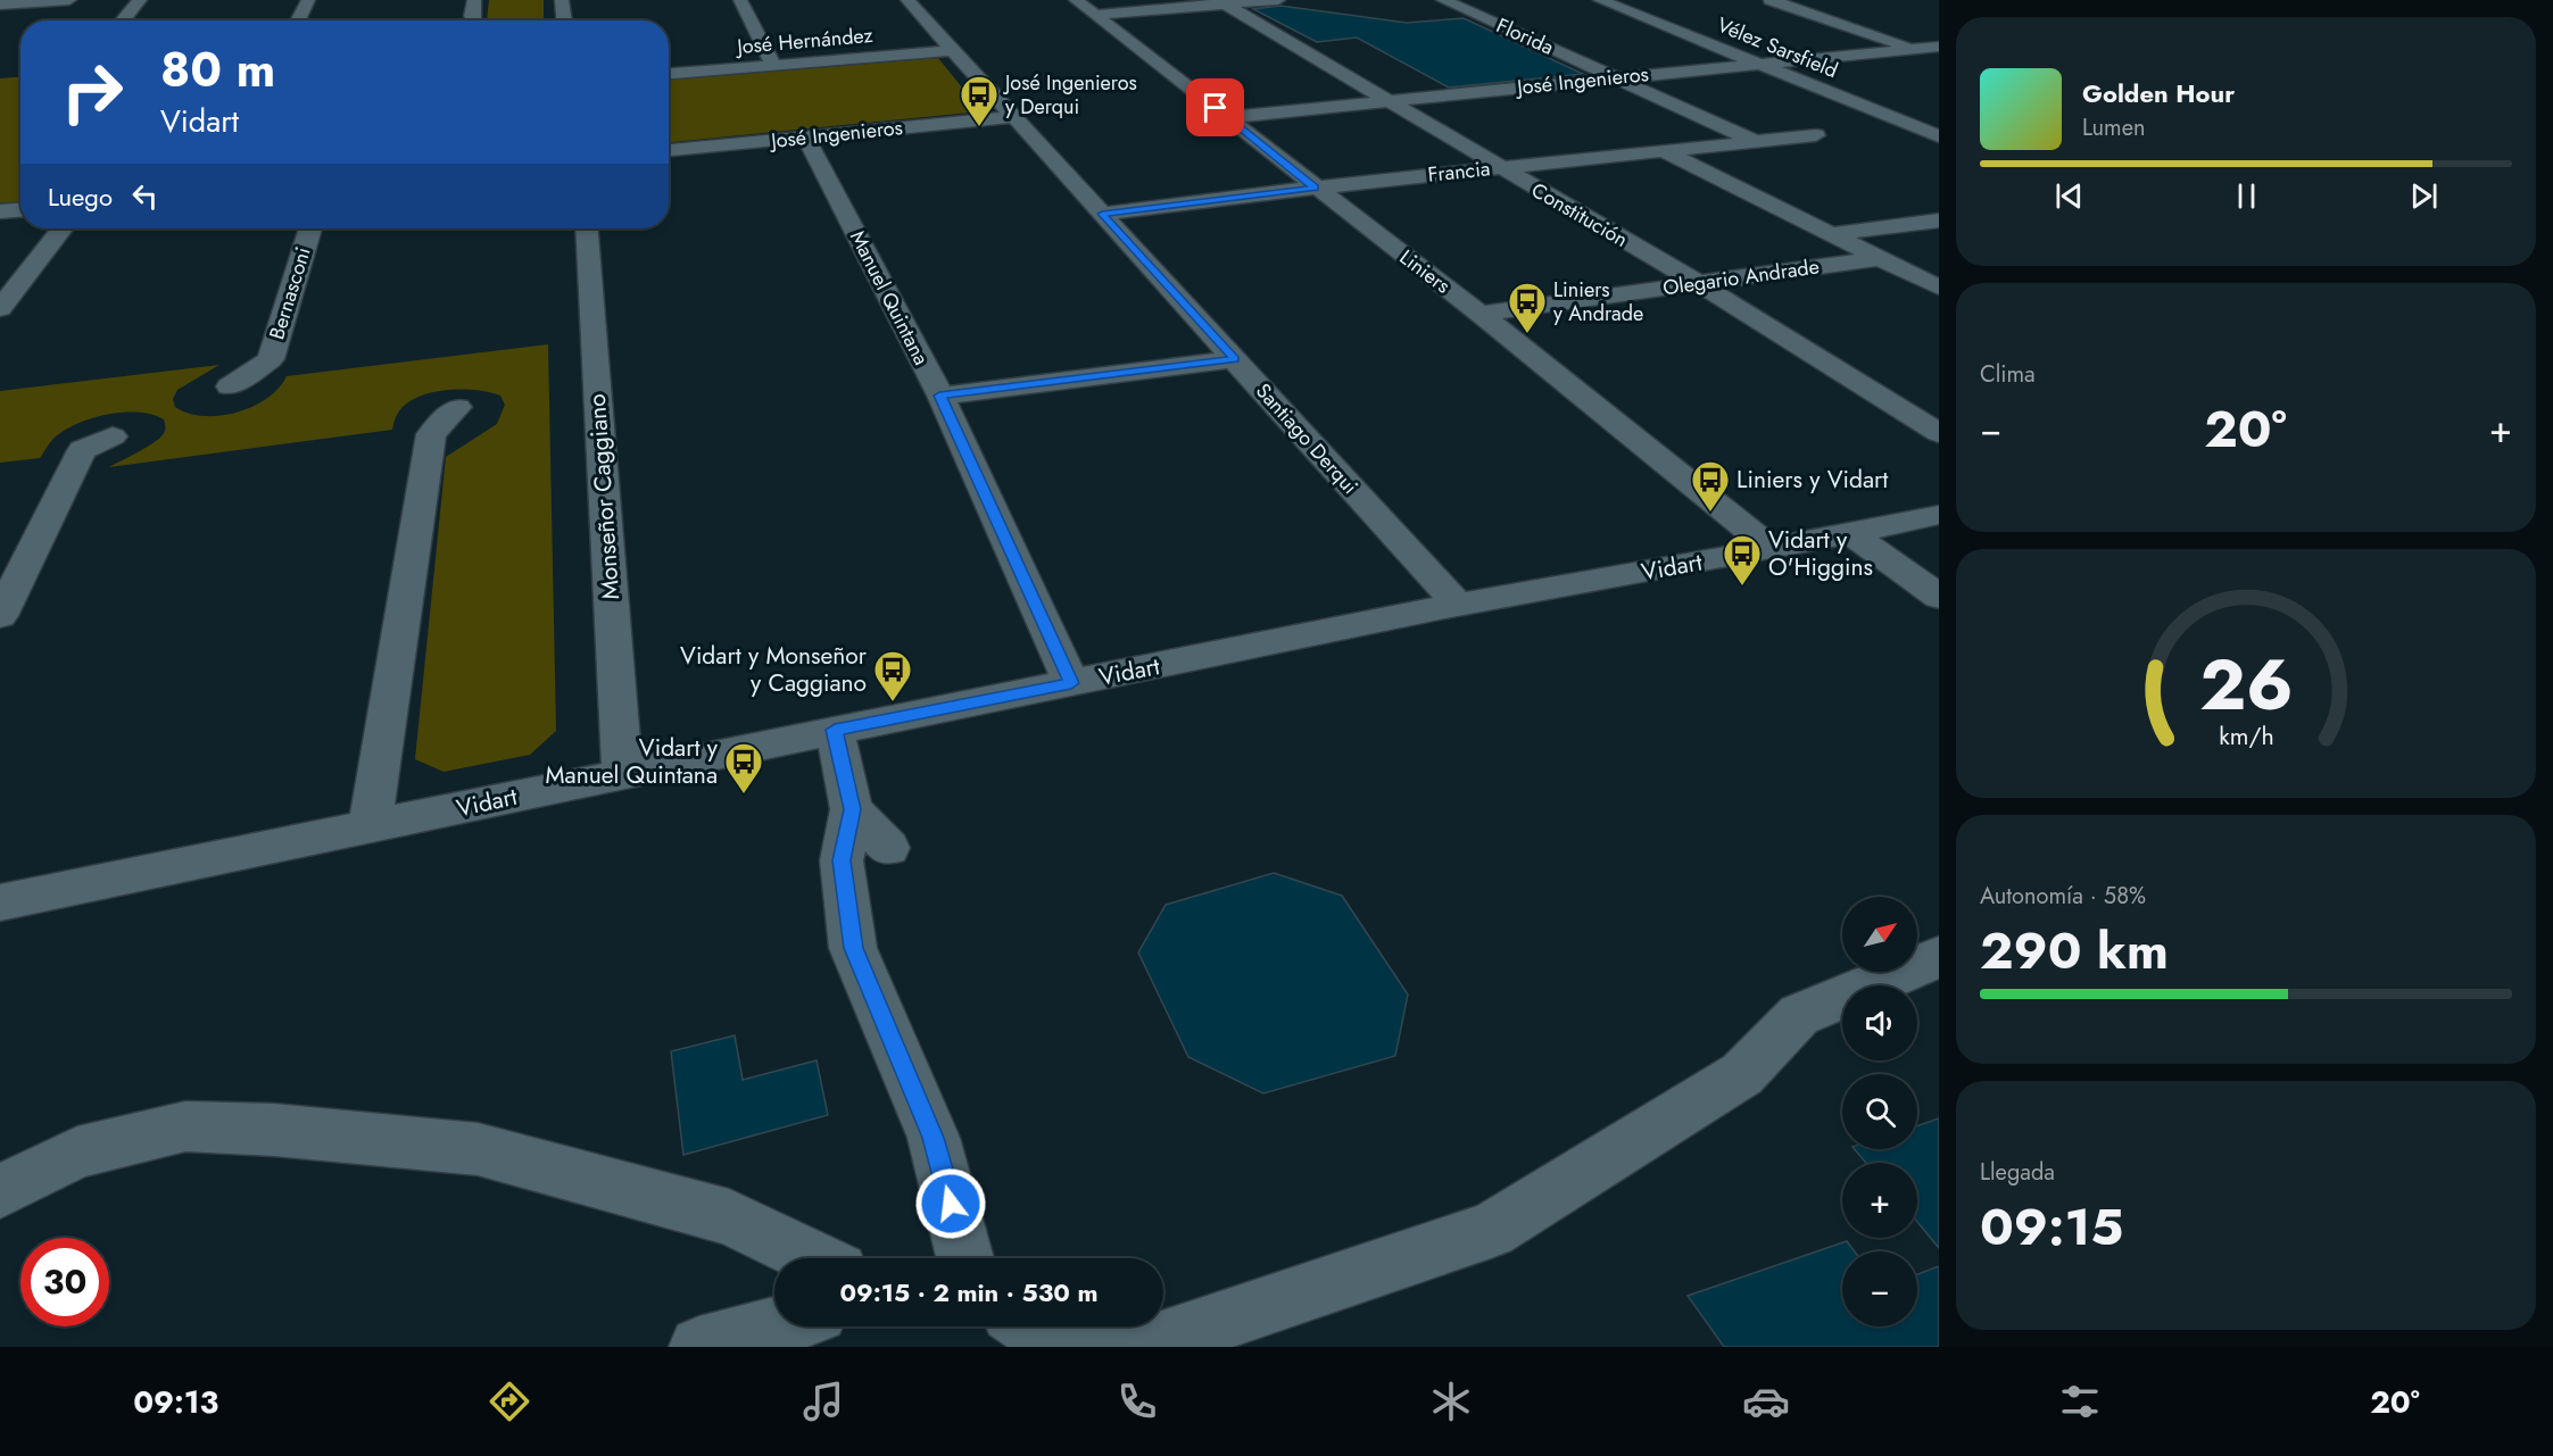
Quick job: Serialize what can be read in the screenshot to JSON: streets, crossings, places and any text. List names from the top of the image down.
{
  "streets": {
    "street": [
      "Florida",
      "José Hernández",
      "Vélez Sarsfield",
      "José Ingenieros",
      "Francia",
      "Constitución",
      "Liniers",
      "Olegario Andrade",
      "Bernasconi",
      "Manuel Quintana",
      "Santiago Derqui",
      "Monseñor Caggiano",
      "Vidart"
    ]
  },
  "crossings": [
    ["Florida", "José Ingenieros"],
    ["Florida", "Francia"],
    ["José Hernández", "Santiago Derqui"],
    ["Vélez Sarsfield", "José Ingenieros"],
    ["José Ingenieros", "Constitución"],
    ["José Ingenieros", "Liniers"],
    ["José Ingenieros", "Manuel Quintana"],
    ["José Ingenieros", "Santiago Derqui"],
    ["Francia", "Constitución"],
    ["Francia", "Liniers"],
    ["Francia", "Santiago Derqui"],
    ["Constitución", "Olegario Andrade"],
    ["Liniers", "Olegario Andrade"],
    ["Liniers", "Vidart"],
    ["Manuel Quintana", "Vidart"],
    ["Santiago Derqui", "Vidart"],
    ["Monseñor Caggiano", "Vidart"]
  ],
  "places": {
    "bus stop": [
      "José Ingenieros y Derqui",
      "Liniers y Andrade",
      "Liniers y Vidart",
      "Vidart y O'Higgins",
      "Vidart y Monseñor y Caggiano",
      "Vidart y Manuel Quintana"
    ]
  },
  "north": "top right",
  "page": {
    "turn": ["80 m", "Vidart"],
    "song": ["Golden Hour", "Lumen"],
    "then": "Luego",
    "tile": [
      "Clima",
      ["Autonomía · 58%", "290 km"],
      ["Llegada", "09:15"]
    ],
    "heat": ["−", "20°", "+"],
    "map_buttons": ["+", "−"],
    "limit": "30",
    "trip": "09:15 · 2 min · 530 m",
    "tabs": ["09:13", "20°"],
    "gauge": ["26", "km/h"]
  }
}
